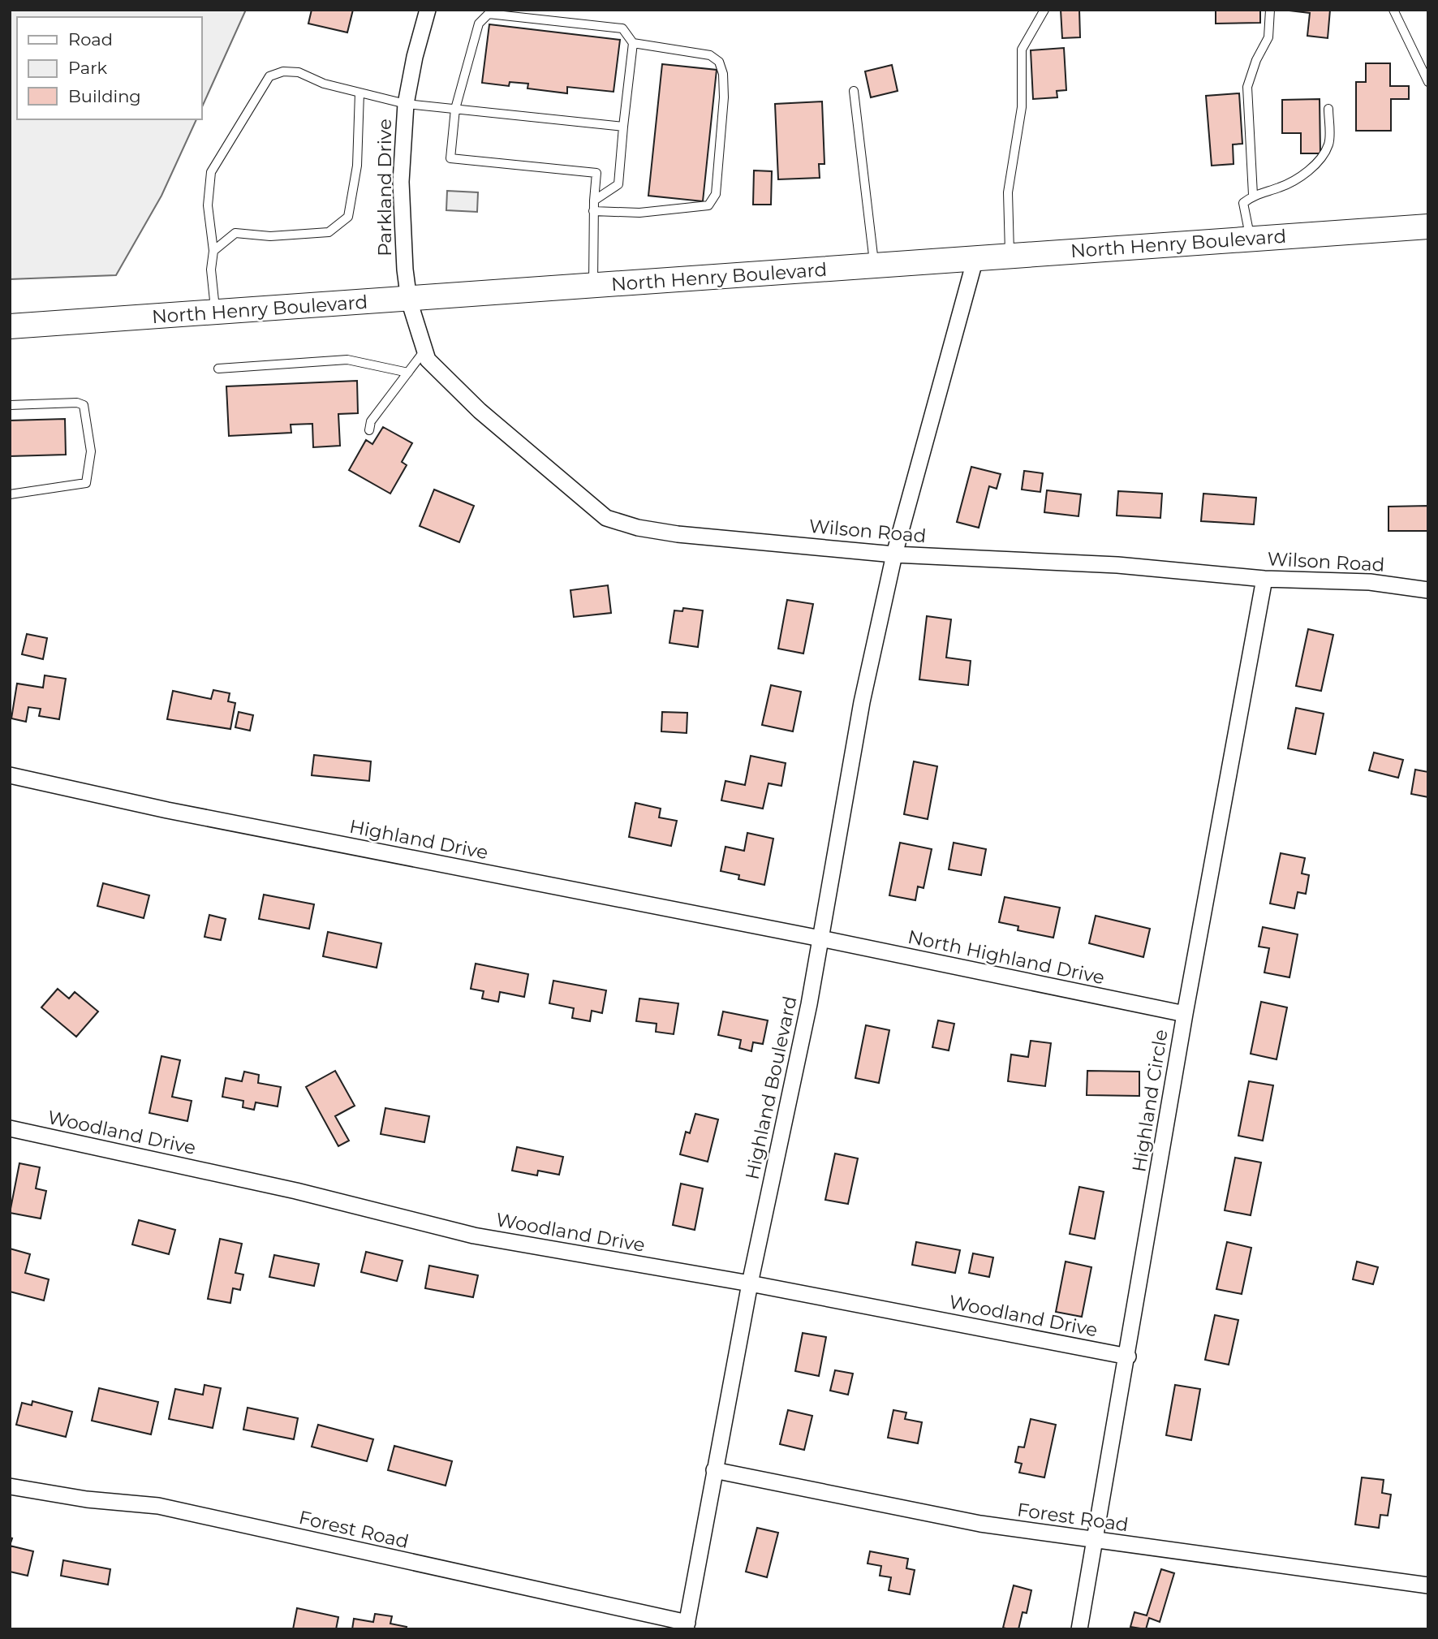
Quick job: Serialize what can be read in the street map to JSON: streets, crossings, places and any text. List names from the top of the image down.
{
  "streets": {
    "main road": ["North Henry Boulevard"],
    "street": [
      "Parkland Drive",
      "Wilson Road",
      "Highland Drive",
      "North Highland Drive",
      "Highland Boulevard",
      "Highland Circle",
      "Woodland Drive",
      "Forest Road"
    ]
  },
  "crossings": [
    ["Parkland Drive", "North Henry Boulevard"],
    ["Parkland Drive", "Wilson Road"],
    ["North Henry Boulevard", "Wilson Road"],
    ["North Henry Boulevard", "Highland Boulevard"],
    ["Wilson Road", "Highland Boulevard"],
    ["Wilson Road", "Highland Circle"],
    ["Highland Drive", "North Highland Drive"],
    ["Highland Drive", "Highland Boulevard"],
    ["North Highland Drive", "Highland Boulevard"],
    ["North Highland Drive", "Highland Circle"],
    ["Highland Boulevard", "Woodland Drive"],
    ["Highland Boulevard", "Forest Road"],
    ["Highland Circle", "Woodland Drive"],
    ["Highland Circle", "Forest Road"]
  ],
  "legend": ["Road", "Park", "Building"]
}
